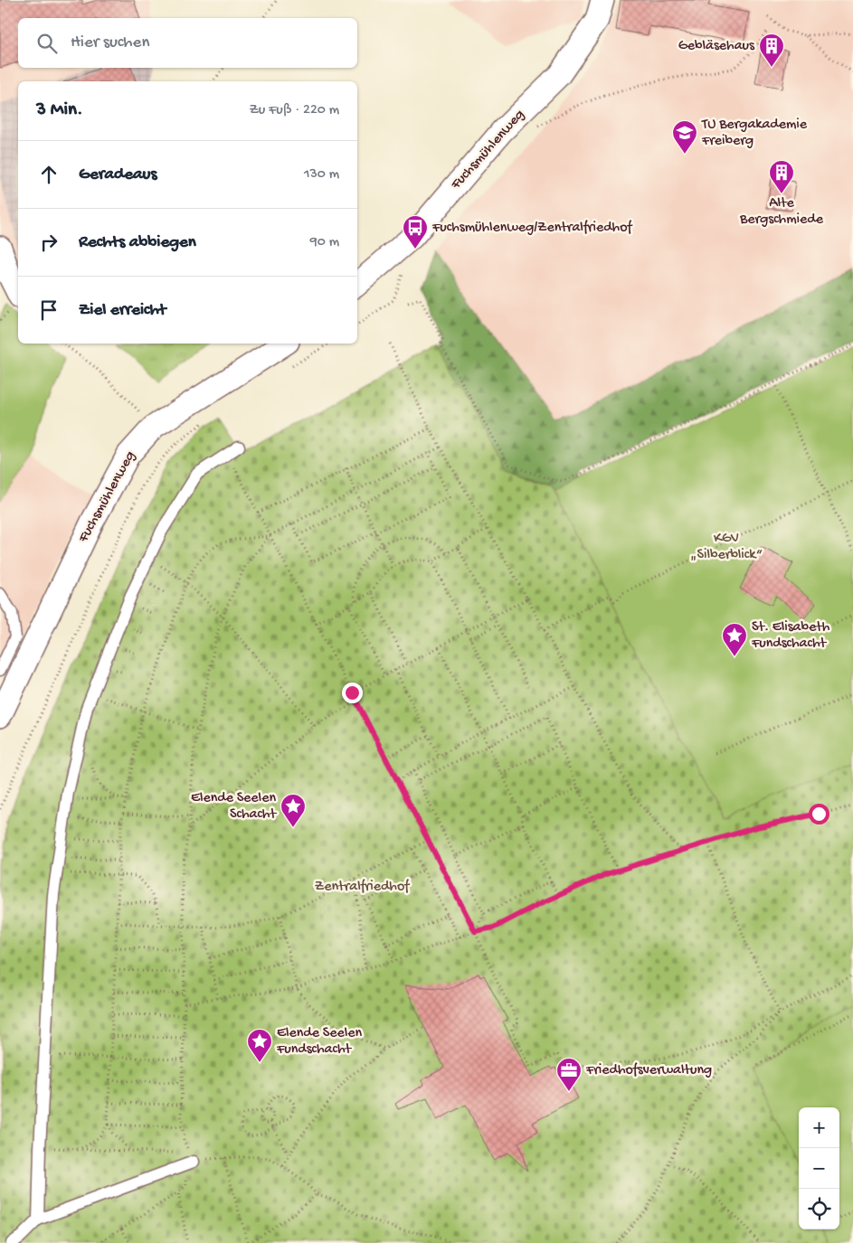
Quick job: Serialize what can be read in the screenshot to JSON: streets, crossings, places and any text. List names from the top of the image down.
{
  "streets": {
    "street": ["Fuchsmühlenweg"]
  },
  "parks": ["KGV „Silberblick“", "Zentralfriedhof"],
  "places": {
    "building": ["Gebläsehaus", "Alte Bergschmiede"],
    "school or university": ["TU Bergakademie Freiberg"],
    "bus stop": ["Fuchsmühlenweg/Zentralfriedhof"],
    "place": ["St. Elisabeth Fundschacht", "Elende Seelen Schacht", "Elende Seelen Fundschacht"],
    "office": ["Friedhofsverwaltung"]
  },
  "page": {
    "search": "Hier suchen",
    "heading": ["3 Min.", "Zu Fuß · 220 m"],
    "list": [
      ["Geradeaus", "130 m"],
      ["Rechts abbiegen", "90 m"],
      "Ziel erreicht"
    ],
    "map_buttons": ["+", "−"]
  }
}
